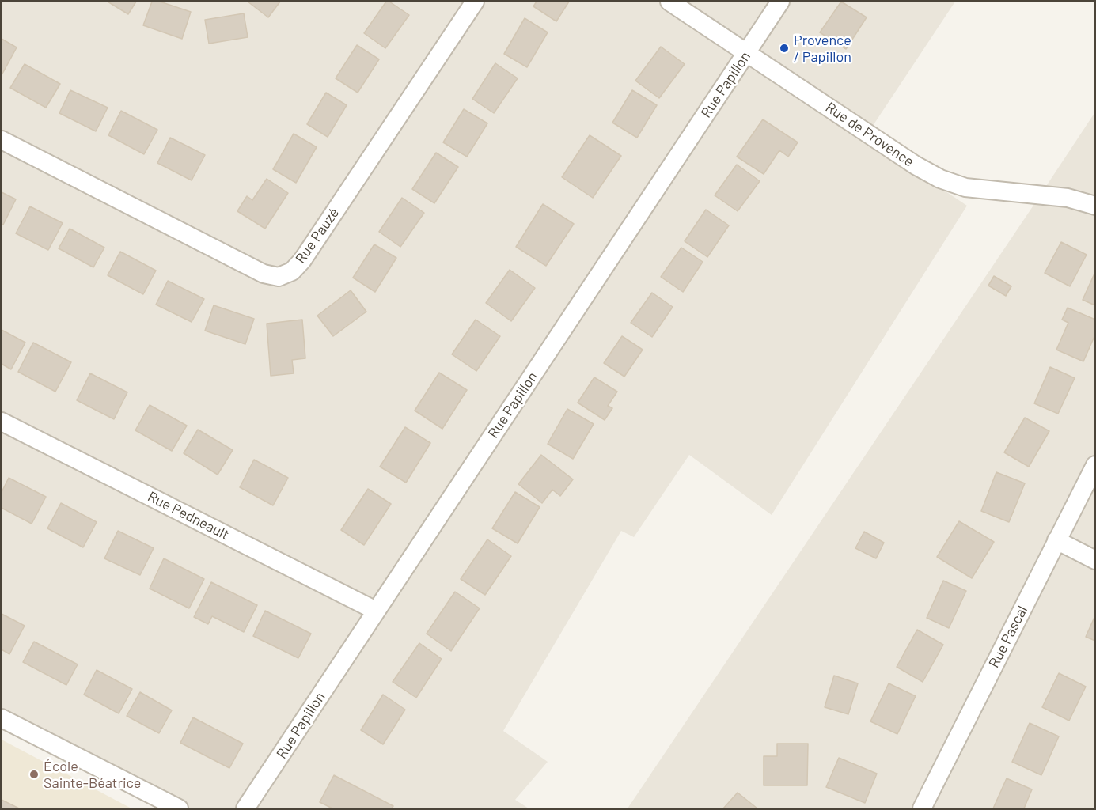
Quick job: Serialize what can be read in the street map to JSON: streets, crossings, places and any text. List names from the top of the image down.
{
  "streets": {
    "street": [
      "Rue Papillon",
      "Rue de Provence",
      "Rue Pauzé",
      "Rue Pedneault",
      "Rue Pascal"
    ]
  },
  "crossings": [
    ["Rue Papillon", "Rue de Provence"],
    ["Rue Papillon", "Rue Pedneault"]
  ],
  "places": ["Provence / Papillon", "École Sainte-Béatrice"]
}
